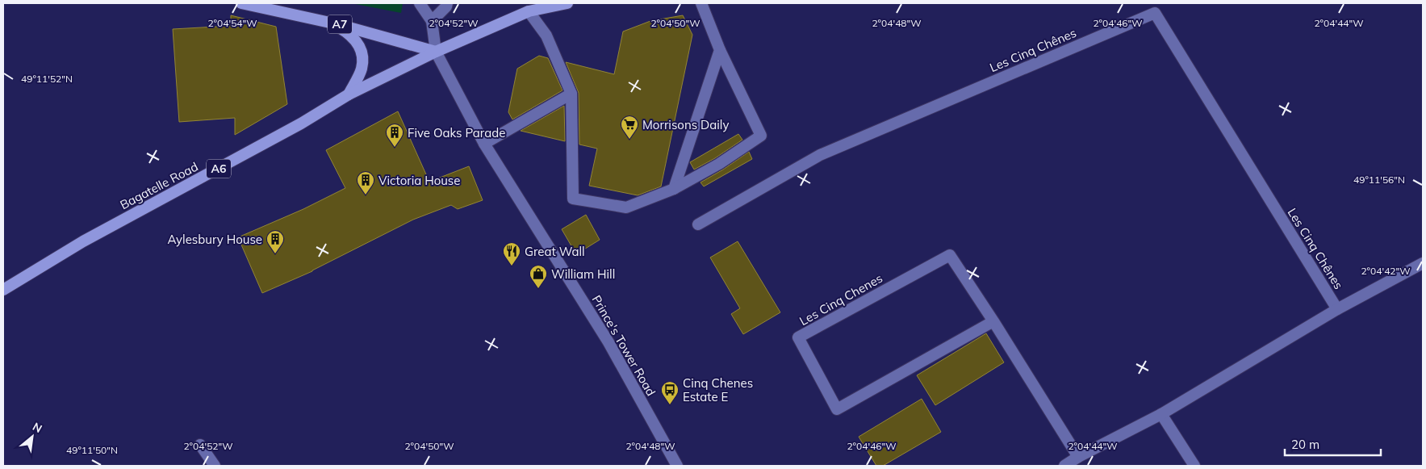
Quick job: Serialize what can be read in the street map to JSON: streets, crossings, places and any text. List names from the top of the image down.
{
  "streets": {
    "main road": ["A7", "A6", "Bagatelle Road"],
    "street": ["Les Cinq Chênes", "Les Cinq Chenes", "Prince's Tower Road"]
  },
  "crossings": [
    ["A7", "A6"],
    ["A7", "Bagatelle Road"],
    ["A7", "Prince's Tower Road"],
    ["Les Cinq Chênes", "Les Cinq Chenes"],
    ["A6", "Bagatelle Road"],
    ["A6", "Prince's Tower Road"],
    ["Bagatelle Road", "Prince's Tower Road"]
  ],
  "places": {
    "supermarket": ["Morrisons Daily"],
    "building": ["Five Oaks Parade", "Victoria House", "Aylesbury House"],
    "restaurant": ["Great Wall"],
    "shop": ["William Hill"],
    "bus stop": ["Cinq Chenes Estate E"]
  },
  "scale_bar": "20 m",
  "north": "top right",
  "coordinates": [
    "2°04'54\"W",
    "2°04'52\"W",
    "2°04'50\"W",
    "2°04'48\"W",
    "2°04'46\"W",
    "2°04'44\"W",
    "49°11'52\"N",
    "49°11'56\"N",
    "2°04'42\"W",
    "49°11'50\"N"
  ]
}
